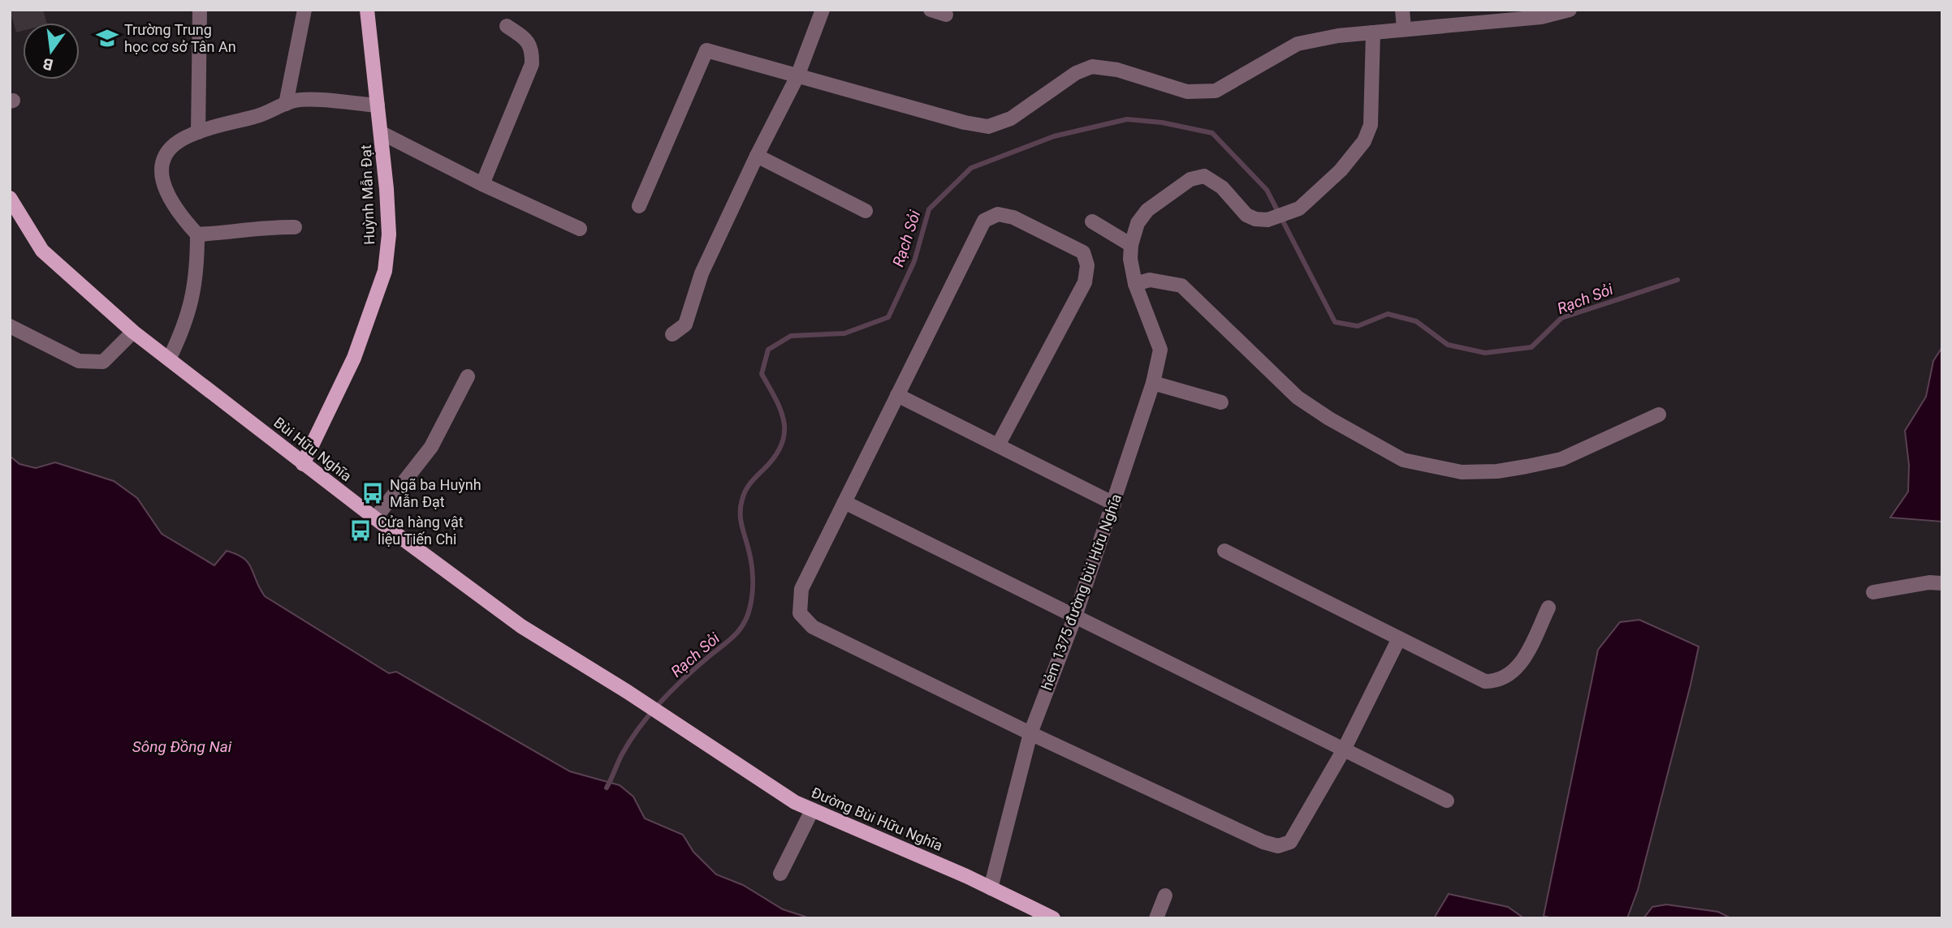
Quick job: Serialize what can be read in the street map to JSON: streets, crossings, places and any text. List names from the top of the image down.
{
  "streets": {
    "main road": ["Huỳnh Mẫn Đạt", "Bùi Hữu Nghĩa", "Đường Bùi Hữu Nghĩa"],
    "street": ["hẻm 1375 đường bùi Hữu Nghĩa"]
  },
  "crossings": [
    ["Huỳnh Mẫn Đạt", "Bùi Hữu Nghĩa"],
    ["Bùi Hữu Nghĩa", "Đường Bùi Hữu Nghĩa"],
    ["hẻm 1375 đường bùi Hữu Nghĩa", "Đường Bùi Hữu Nghĩa"]
  ],
  "water": ["Rạch Sỏi", "Sông Đồng Nai"],
  "places": {
    "school or university": ["Trường Trung học cơ sở Tân An"],
    "bus stop": ["Ngã ba Huỳnh Mẫn Đạt", "Cửa hàng vật liệu Tiến Chi"]
  },
  "north": "bottom"
}
